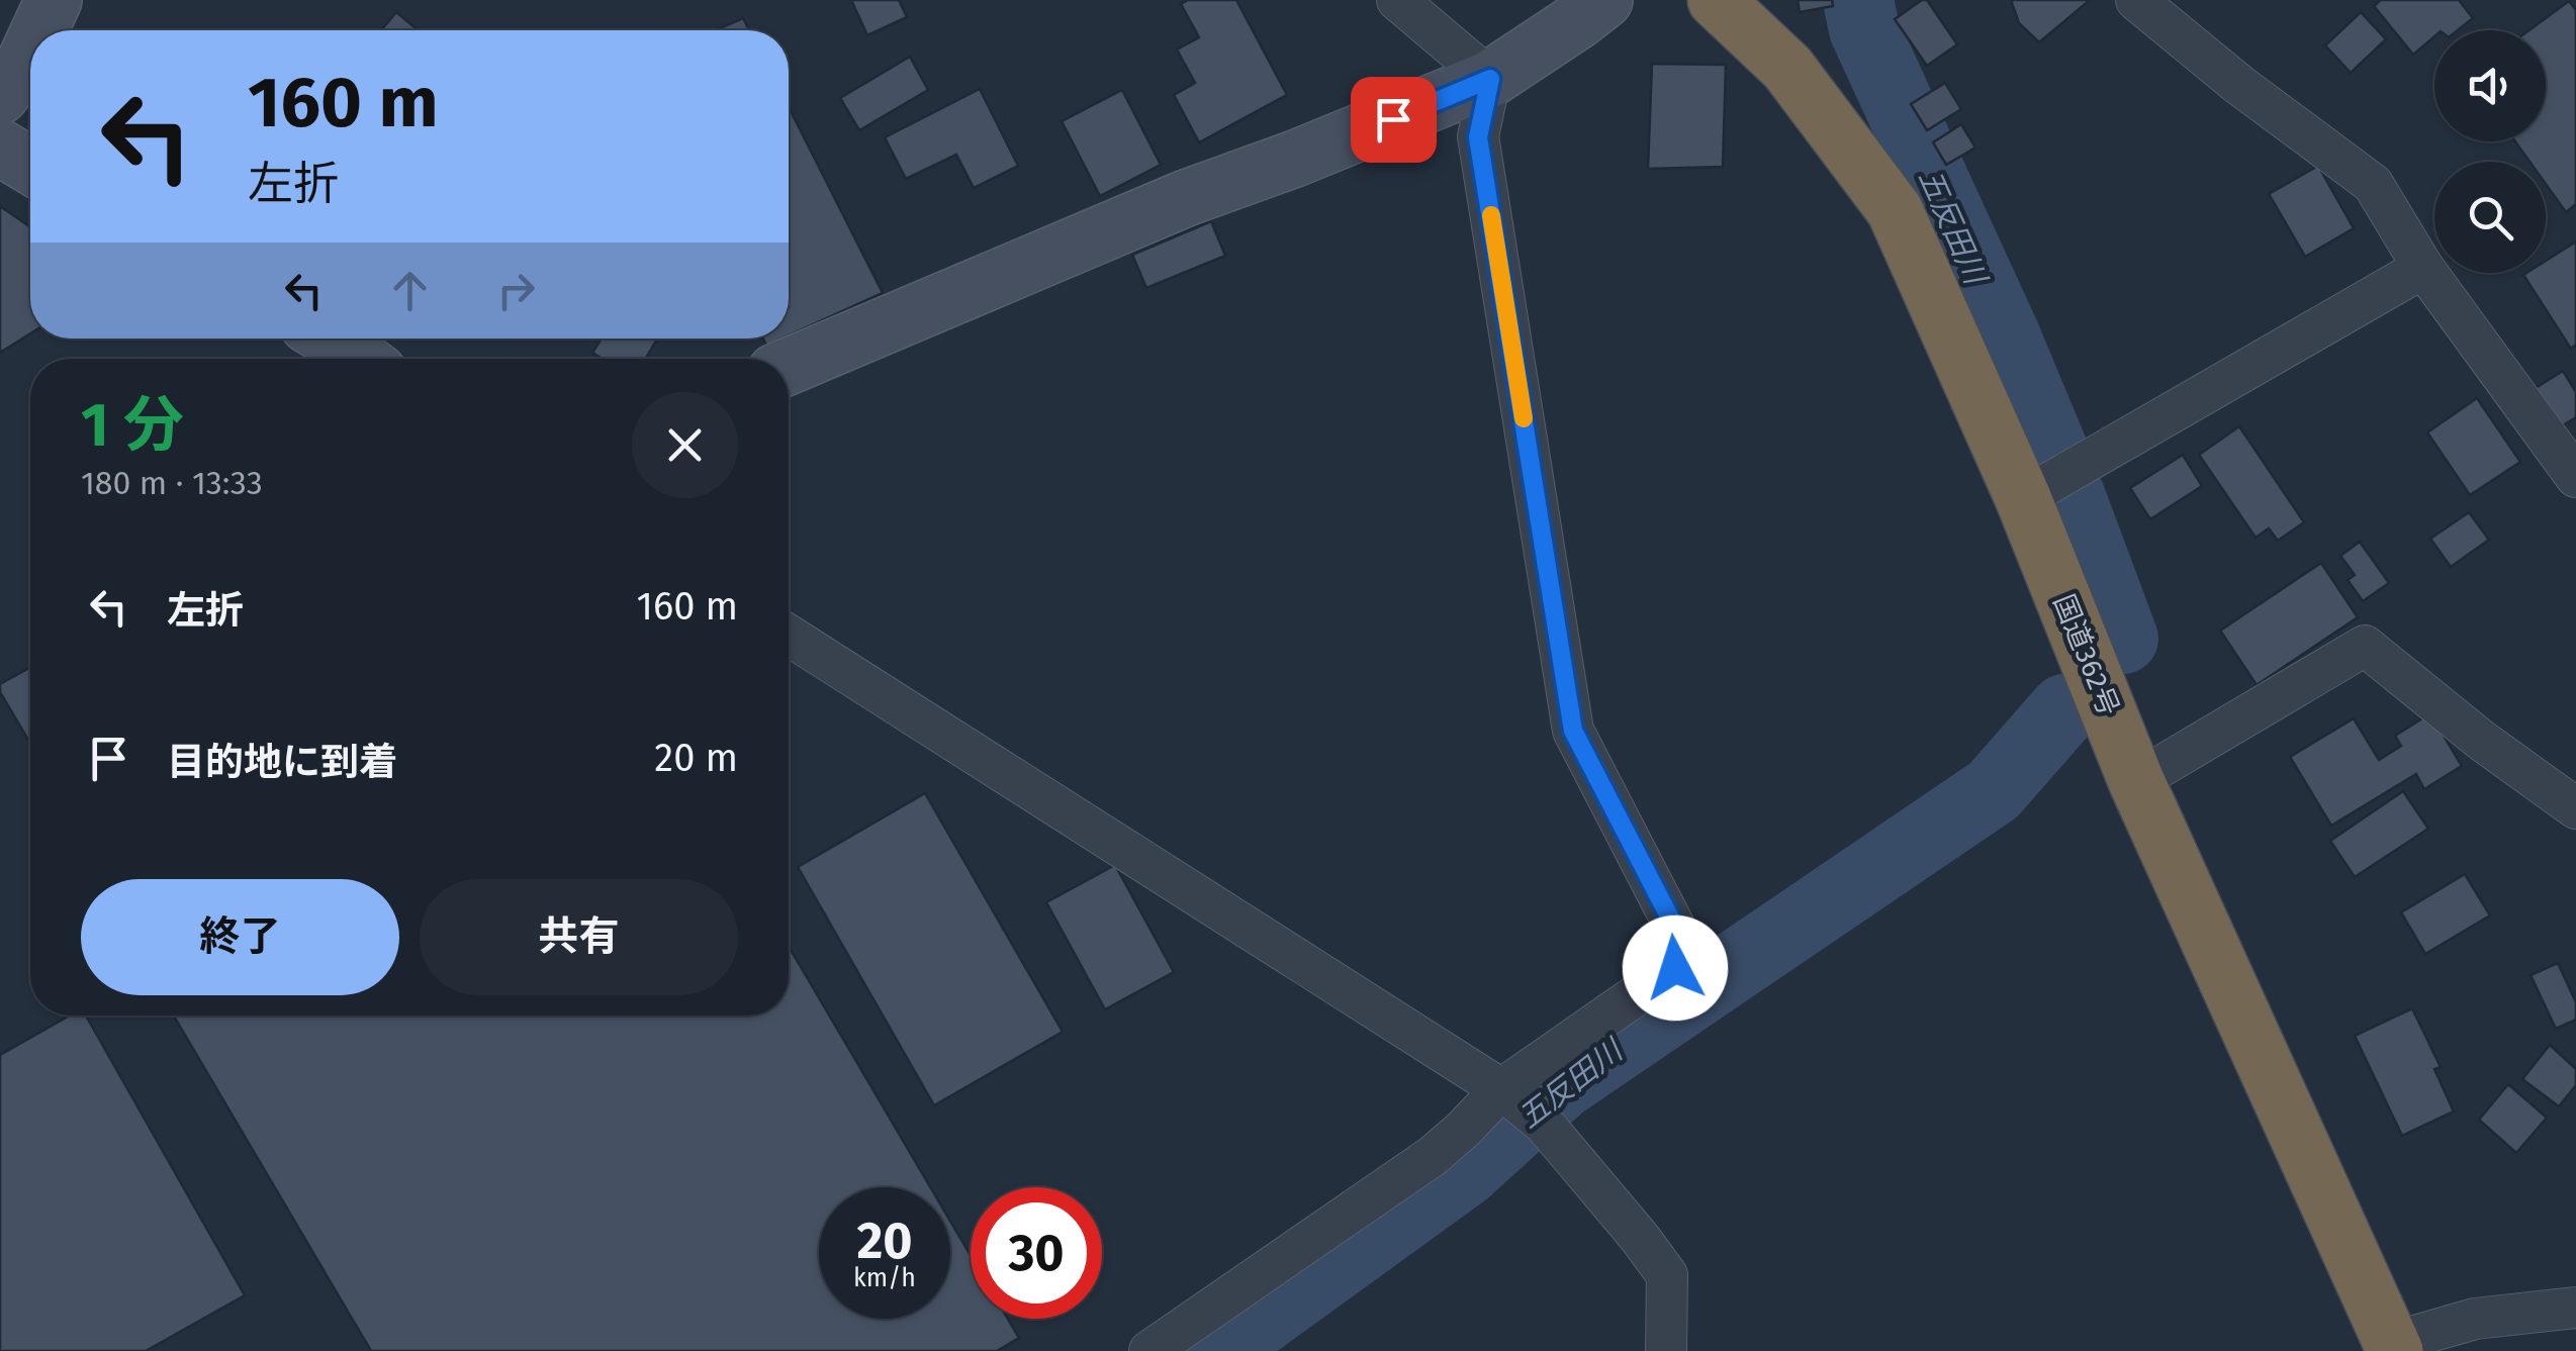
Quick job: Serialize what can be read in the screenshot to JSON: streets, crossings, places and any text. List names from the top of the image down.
{
  "streets": {
    "highway": ["国道362号"]
  },
  "water": ["五反田川"],
  "page": {
    "turn": ["160 m", "左折"],
    "heading": ["1 分", "180 m · 13:33"],
    "list": [
      {
        "name": "左折",
        "value": "160 m"
      },
      {
        "name": "目的地に到着",
        "value": "20 m"
      }
    ],
    "buttons": ["終了", "共有"],
    "speed": "20 km/h",
    "limit": "30"
  }
}
